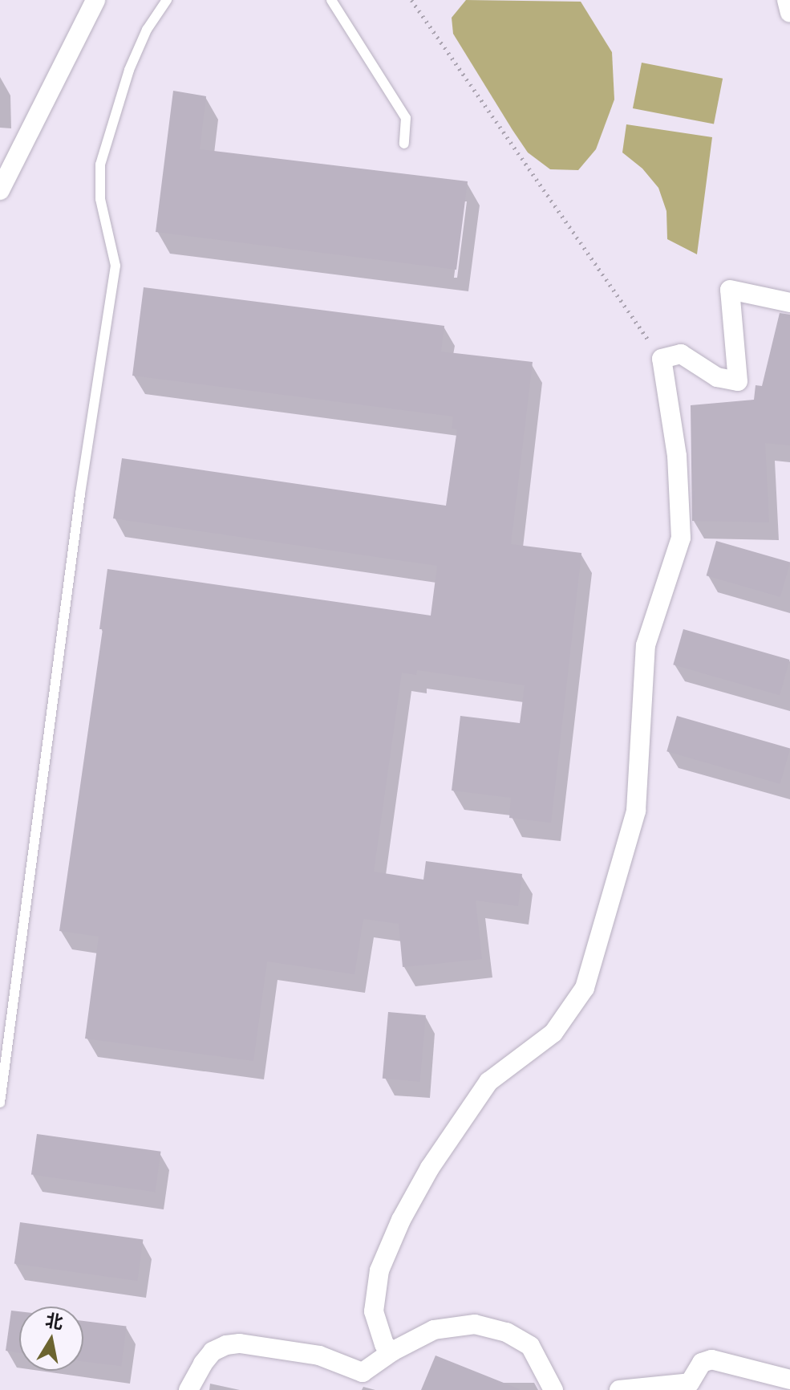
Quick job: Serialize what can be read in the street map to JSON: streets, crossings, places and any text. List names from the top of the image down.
{
  "north": "top"
}
